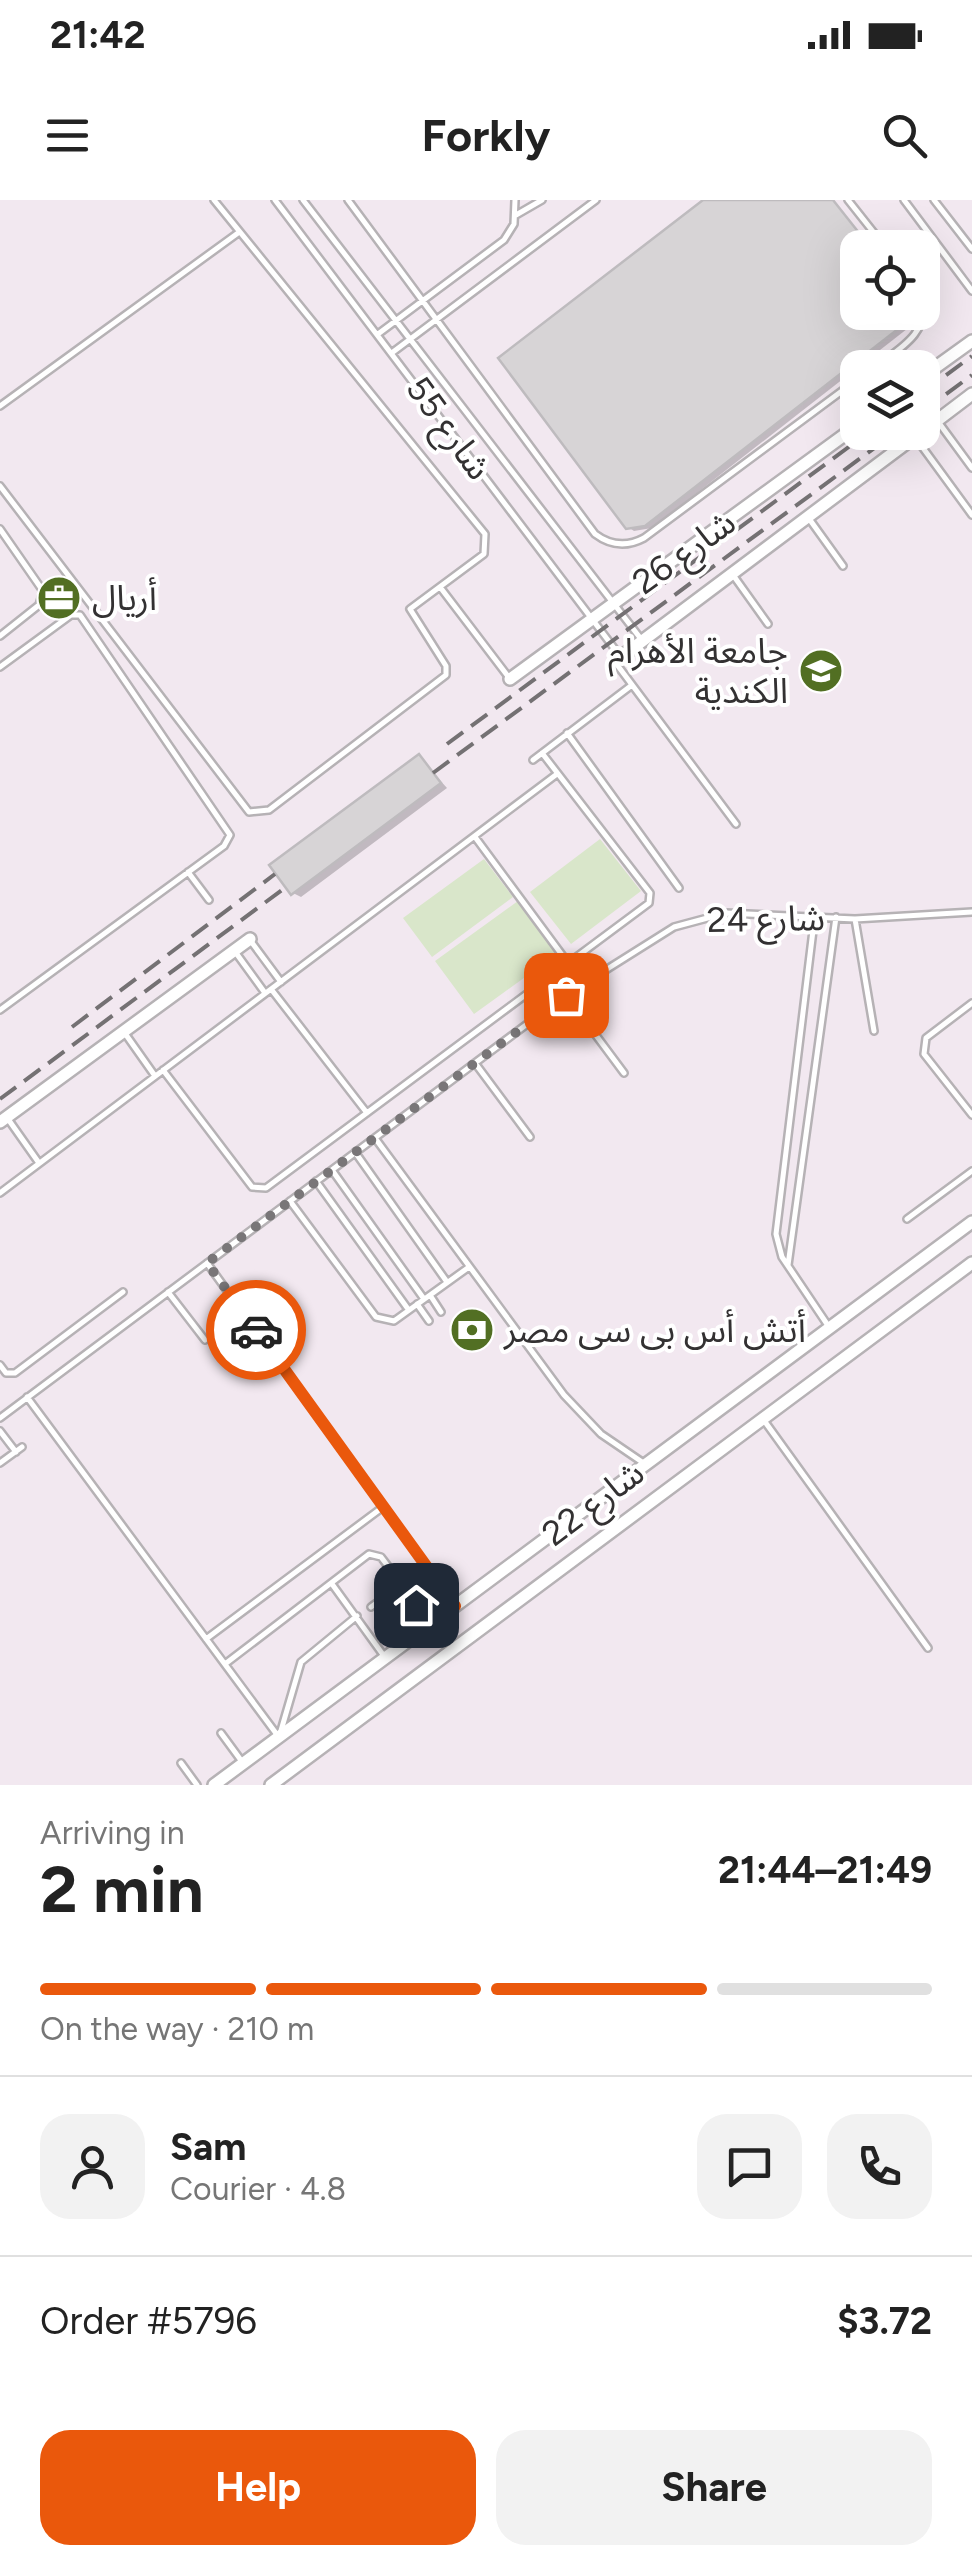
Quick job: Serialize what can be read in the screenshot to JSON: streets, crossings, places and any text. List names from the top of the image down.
{
  "streets": {
    "street": ["شارع 26", "شارع 22"],
    "lane": ["شارع 55", "شارع 24"]
  },
  "crossings": [
    ["شارع 55", "شارع 26"]
  ],
  "places": {
    "office": ["أريال"],
    "school or university": ["جامعة الأهرام الكندية"],
    "bank": ["أتش أس بى سى مصر"]
  },
  "page": {
    "status": "21:42",
    "header": "Forkly",
    "heading": ["2 min", "Arriving in", "21:44–21:49"],
    "panel": [
      "Sam",
      "Courier · 4.8",
      "Order #5796",
      "$3.72"
    ],
    "bar": "On the way · 210 m",
    "buttons": ["Help", "Share"]
  }
}
